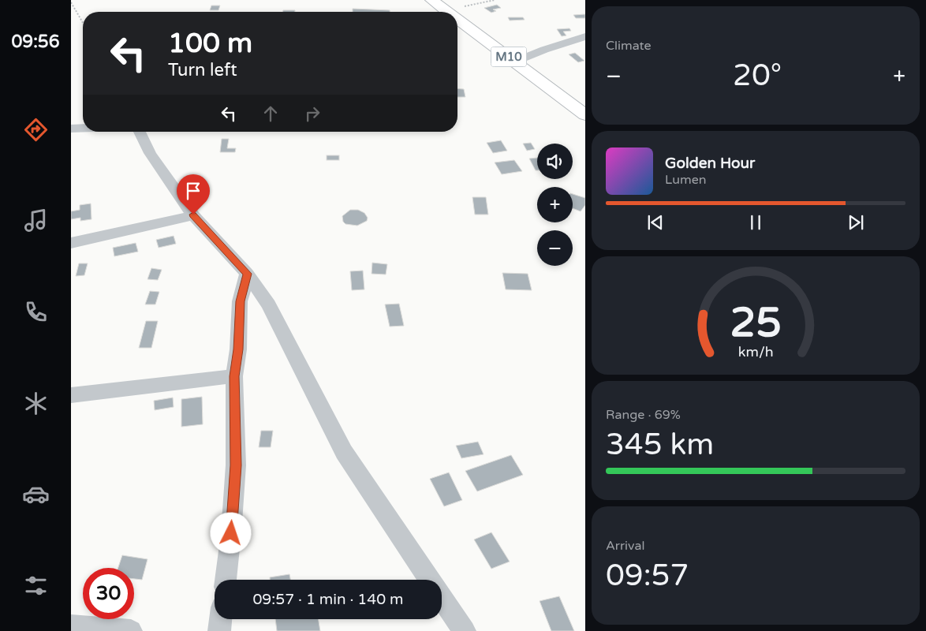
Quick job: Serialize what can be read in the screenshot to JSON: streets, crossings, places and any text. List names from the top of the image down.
{
  "streets": {
    "main road": ["M10"]
  },
  "page": {
    "tabs": "09:56",
    "tile": [
      "Climate",
      ["Range · 69%", "345 km"],
      ["Arrival", "09:57"]
    ],
    "turn": ["100 m", "Turn left"],
    "heat": ["−", "20°", "+"],
    "map_buttons": ["+", "−"],
    "song": ["Golden Hour", "Lumen"],
    "limit": "30",
    "trip": "09:57 · 1 min · 140 m",
    "gauge": ["25", "km/h"]
  }
}
